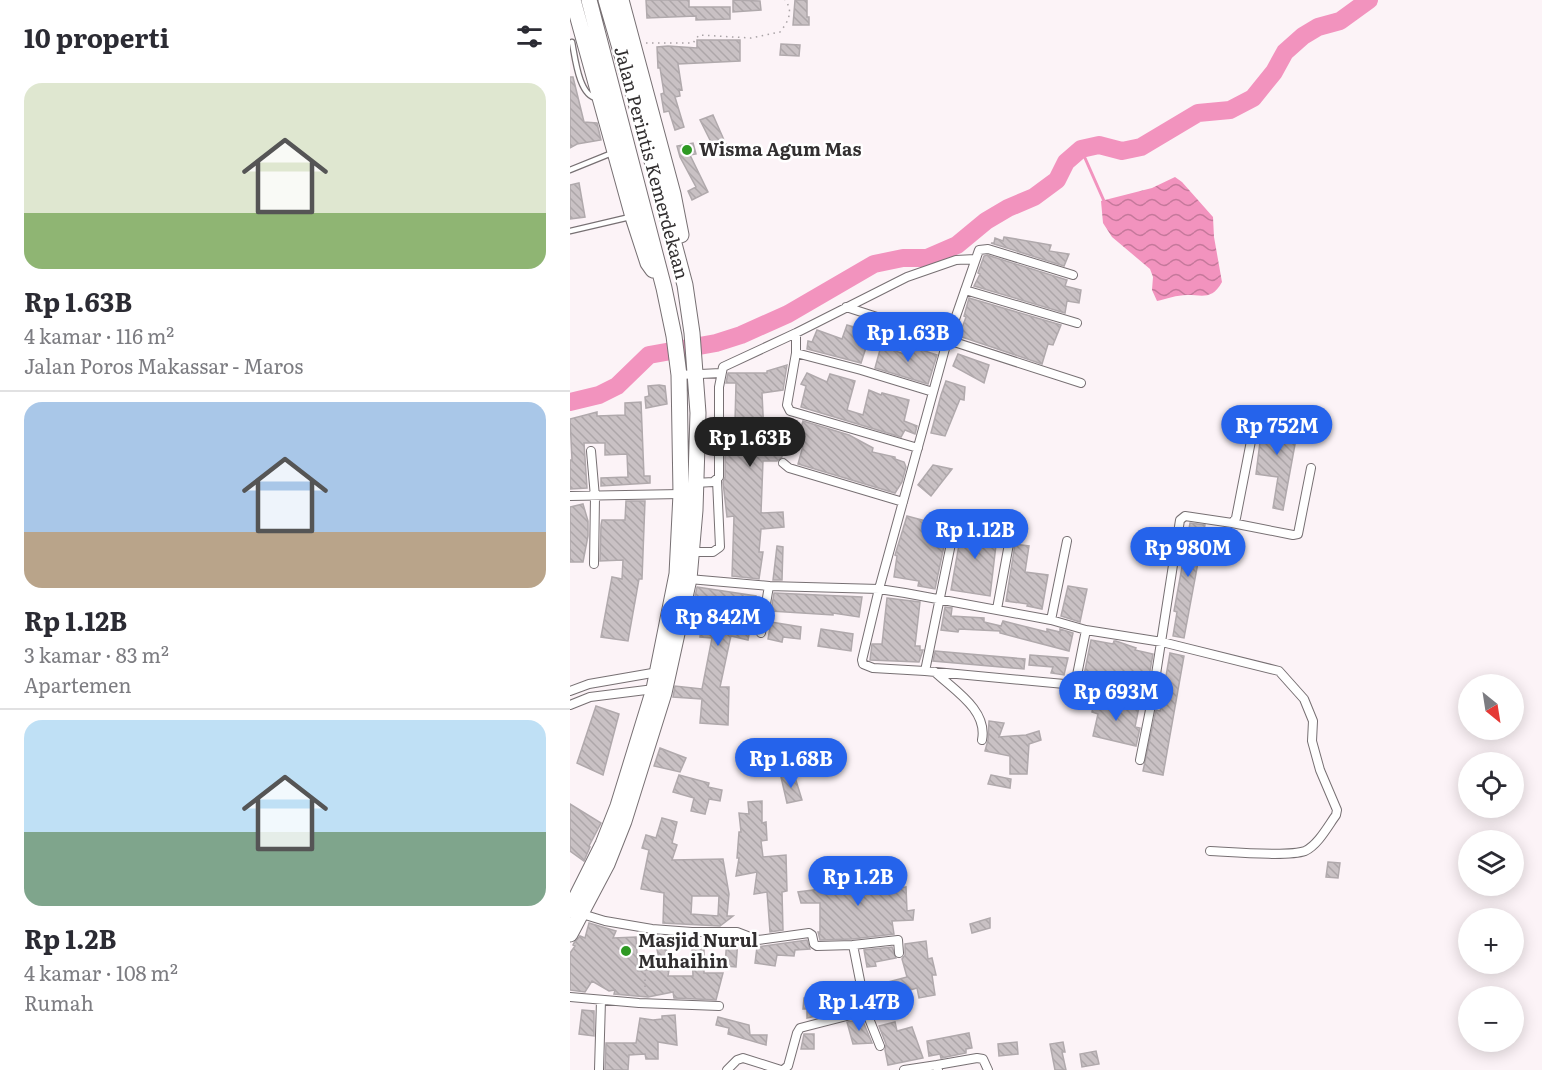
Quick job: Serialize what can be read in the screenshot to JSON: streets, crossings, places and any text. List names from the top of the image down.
{
  "streets": {
    "highway": ["Jalan Perintis Kemerdekaan"]
  },
  "places": ["Wisma Agum Mas", "Masjid Nurul Muhaihin"],
  "north": "bottom right",
  "page": {
    "heading": "10 properti",
    "list": [
      {
        "name": "Rp 1.63B",
        "note": "4 kamar · 116 m² · Jalan Poros Makassar - Maros"
      },
      {
        "name": "Rp 1.12B",
        "note": "3 kamar · 83 m² · Apartemen"
      },
      {
        "name": "Rp 1.2B",
        "note": "4 kamar · 108 m² · Rumah"
      }
    ],
    "price": [
      "Rp 1.63B",
      "Rp 752M",
      "Rp 1.63B",
      "Rp 1.12B",
      "Rp 980M",
      "Rp 842M",
      "Rp 693M",
      "Rp 1.68B",
      "Rp 1.2B",
      "Rp 1.47B"
    ],
    "map_buttons": ["+", "−"]
  }
}
